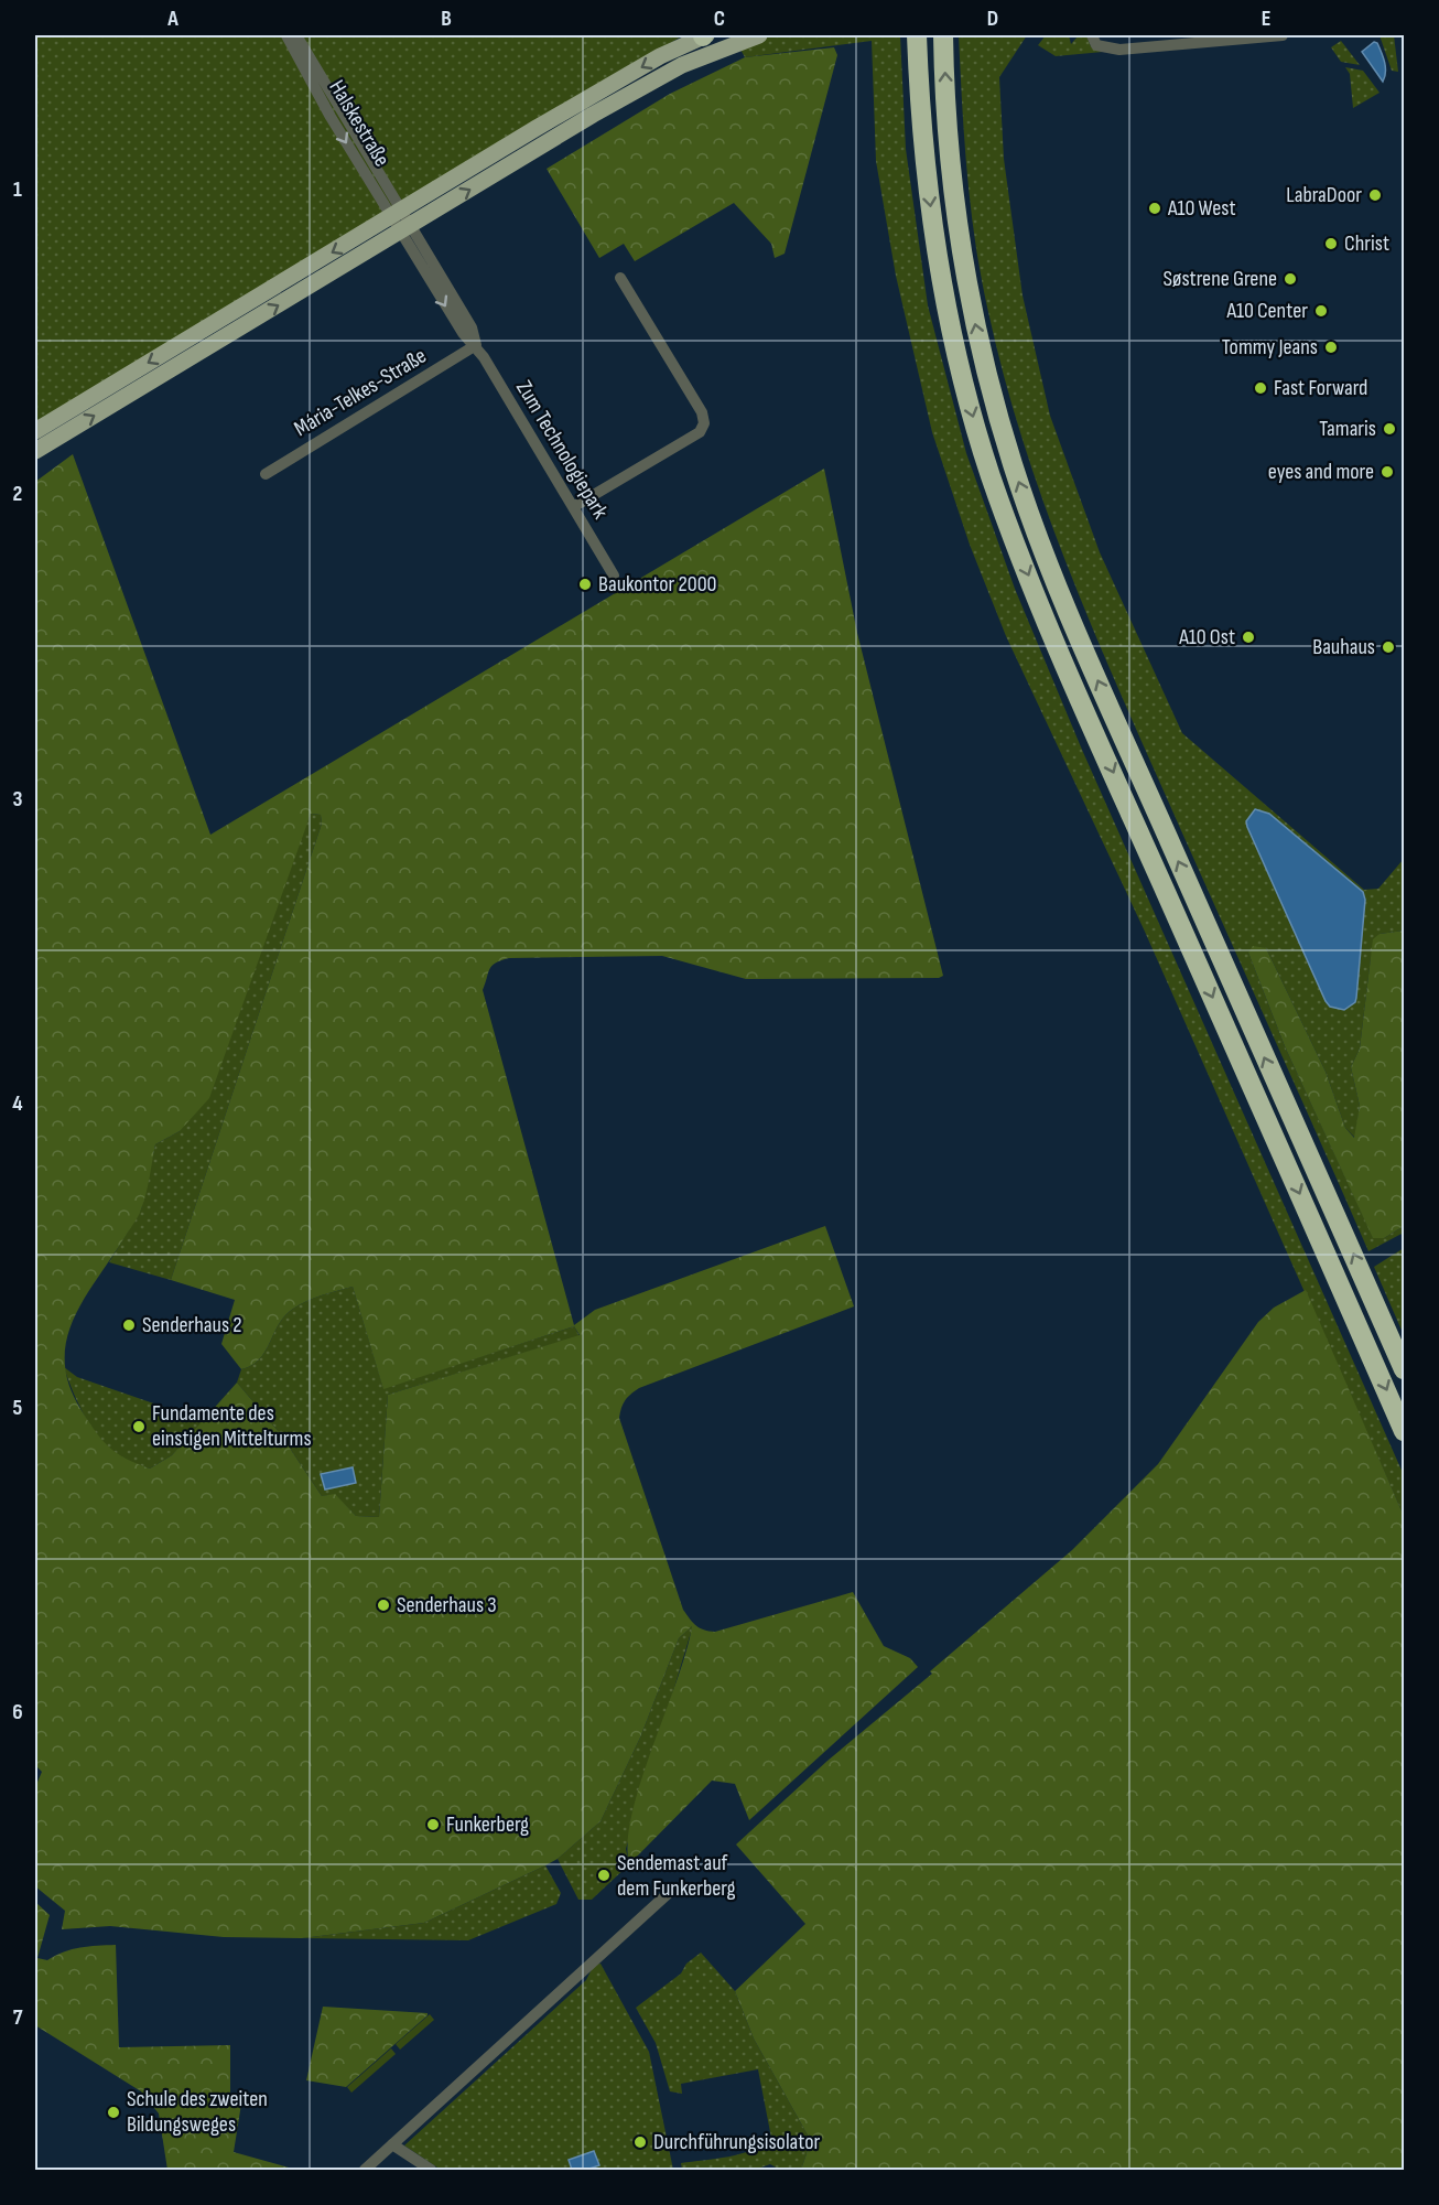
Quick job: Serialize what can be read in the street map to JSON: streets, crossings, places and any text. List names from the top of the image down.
{
  "streets": {
    "street": ["Halskestraße", "Mária-Telkes-Straße", "Zum Technologiepark"]
  },
  "crossings": [
    ["Halskestraße", "Zum Technologiepark"],
    ["Mária-Telkes-Straße", "Zum Technologiepark"]
  ],
  "places": [
    "LabraDoor",
    "A10 West",
    "Christ",
    "Søstrene Grene",
    "A10 Center",
    "Tommy Jeans",
    "Fast Forward",
    "Tamaris",
    "eyes and more",
    "Baukontor 2000",
    "A10 Ost",
    "Bauhaus",
    "Senderhaus 2",
    "Fundamente des einstigen Mittelturms",
    "Senderhaus 3",
    "Funkerberg",
    "Sendemast auf dem Funkerberg",
    "Schule des zweiten Bildungsweges",
    "Durchführungsisolator"
  ],
  "grid": {
    "columns": [
      "A",
      "B",
      "C",
      "D",
      "E"
    ],
    "rows": [
      "1",
      "2",
      "3",
      "4",
      "5",
      "6",
      "7"
    ]
  }
}
